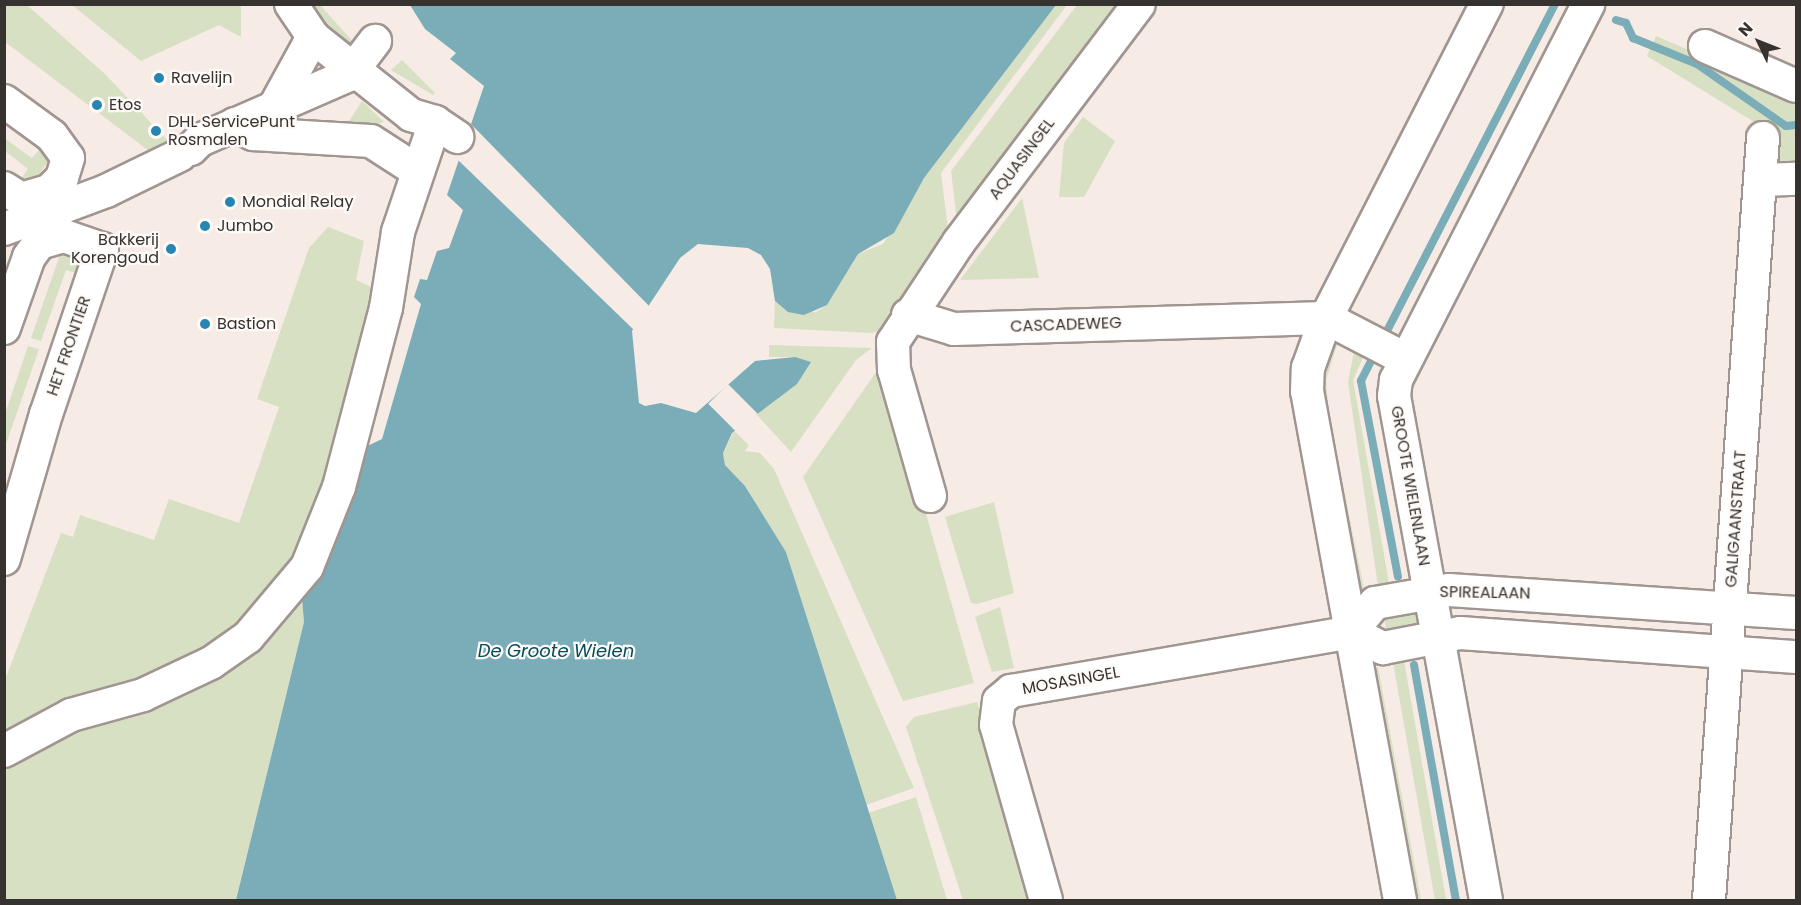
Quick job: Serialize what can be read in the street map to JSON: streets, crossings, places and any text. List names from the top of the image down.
{
  "streets": {
    "street": [
      "AQUASINGEL",
      "CASCADEWEG",
      "HET FRONTIER",
      "GROOTE WIELENLAAN",
      "GALIGAANSTRAAT",
      "SPIREALAAN",
      "MOSASINGEL"
    ]
  },
  "crossings": [
    ["AQUASINGEL", "CASCADEWEG"],
    ["CASCADEWEG", "GROOTE WIELENLAAN"],
    ["GROOTE WIELENLAAN", "SPIREALAAN"],
    ["GALIGAANSTRAAT", "SPIREALAAN"],
    ["SPIREALAAN", "MOSASINGEL"]
  ],
  "water": ["De Groote Wielen"],
  "places": [
    "Ravelijn",
    "Etos",
    "DHL ServicePunt Rosmalen",
    "Mondial Relay",
    "Jumbo",
    "Bakkerij Korengoud",
    "Bastion"
  ],
  "north": "top left"
}
